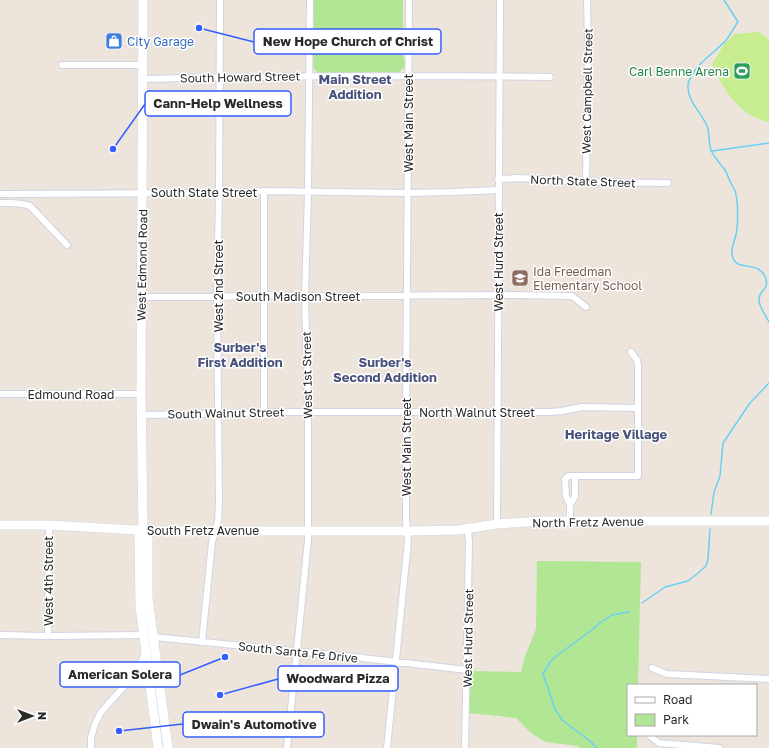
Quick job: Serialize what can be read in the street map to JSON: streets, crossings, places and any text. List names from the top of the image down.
{
  "streets": {
    "main road": ["West Edmond Road", "North Fretz Avenue", "South Fretz Avenue"],
    "street": [
      "South Howard Street",
      "West Campbell Street",
      "West Main Street",
      "North State Street",
      "South State Street",
      "West Hurd Street",
      "West 2nd Street",
      "South Madison Street",
      "West 1st Street",
      "Edmound Road",
      "North Walnut Street",
      "South Walnut Street",
      "West 4th Street",
      "South Santa Fe Drive"
    ]
  },
  "crossings": [
    ["South Howard Street", "West Main Street"],
    ["South Howard Street", "West Hurd Street"],
    ["South Howard Street", "West Edmond Road"],
    ["South Howard Street", "West 2nd Street"],
    ["South Howard Street", "West 1st Street"],
    ["West Campbell Street", "North State Street"],
    ["West Main Street", "South State Street"],
    ["West Main Street", "South Madison Street"],
    ["West Main Street", "North Walnut Street"],
    ["West Main Street", "South Walnut Street"],
    ["West Main Street", "North Fretz Avenue"],
    ["West Main Street", "South Fretz Avenue"],
    ["West Main Street", "South Santa Fe Drive"],
    ["North State Street", "West Hurd Street"],
    ["South State Street", "West Edmond Road"],
    ["South State Street", "West 2nd Street"],
    ["South State Street", "West 1st Street"],
    ["West Hurd Street", "South Madison Street"],
    ["West Hurd Street", "North Walnut Street"],
    ["West Hurd Street", "North Fretz Avenue"],
    ["West Hurd Street", "South Santa Fe Drive"],
    ["West Edmond Road", "South Madison Street"],
    ["West Edmond Road", "Edmound Road"],
    ["West Edmond Road", "South Walnut Street"],
    ["West Edmond Road", "South Fretz Avenue"],
    ["West Edmond Road", "South Santa Fe Drive"],
    ["West 2nd Street", "South Madison Street"],
    ["West 2nd Street", "South Walnut Street"],
    ["West 2nd Street", "South Fretz Avenue"],
    ["West 2nd Street", "South Santa Fe Drive"],
    ["South Madison Street", "West 1st Street"],
    ["West 1st Street", "South Walnut Street"],
    ["West 1st Street", "South Fretz Avenue"],
    ["West 1st Street", "South Santa Fe Drive"],
    ["North Walnut Street", "South Walnut Street"],
    ["North Fretz Avenue", "South Fretz Avenue"],
    ["South Fretz Avenue", "West 4th Street"]
  ],
  "districts": [
    "Main Street Addition",
    "Surber's First Addition",
    "Surber's Second Addition",
    "Heritage Village"
  ],
  "places": {
    "other": [
      "New Hope Church of Christ",
      "Cann-Help Wellness",
      "American Solera",
      "Woodward Pizza",
      "Dwain's Automotive"
    ],
    "shop": ["City Garage"],
    "sports": ["Carl Benne Arena"],
    "school or university": ["Ida Freedman Elementary School"]
  },
  "legend": ["Road", "Park"],
  "north": "right"
}
